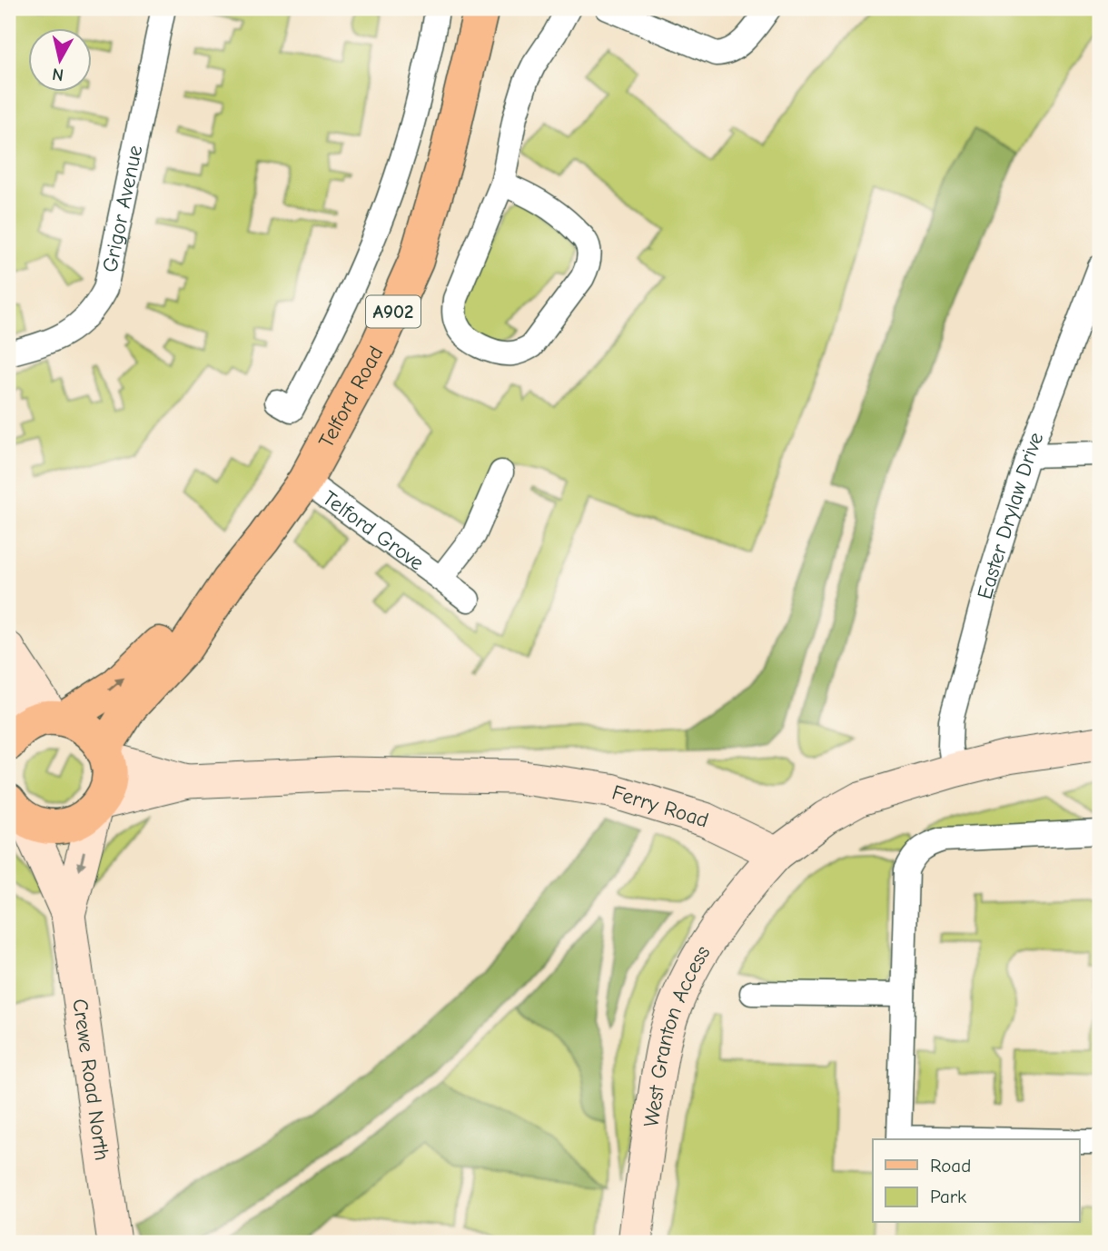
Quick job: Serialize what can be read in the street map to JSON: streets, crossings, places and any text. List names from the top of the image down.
{
  "streets": {
    "main road": ["A902", "Telford Road"],
    "street": [
      "Grigor Avenue",
      "Easter Drylaw Drive",
      "Telford Grove",
      "Ferry Road",
      "West Granton Access",
      "Crewe Road North"
    ]
  },
  "crossings": [
    ["Telford Road", "Telford Grove"],
    ["Telford Road", "Ferry Road"],
    ["Ferry Road", "West Granton Access"],
    ["Ferry Road", "Crewe Road North"]
  ],
  "legend": ["Road", "Park"],
  "north": "bottom"
}
